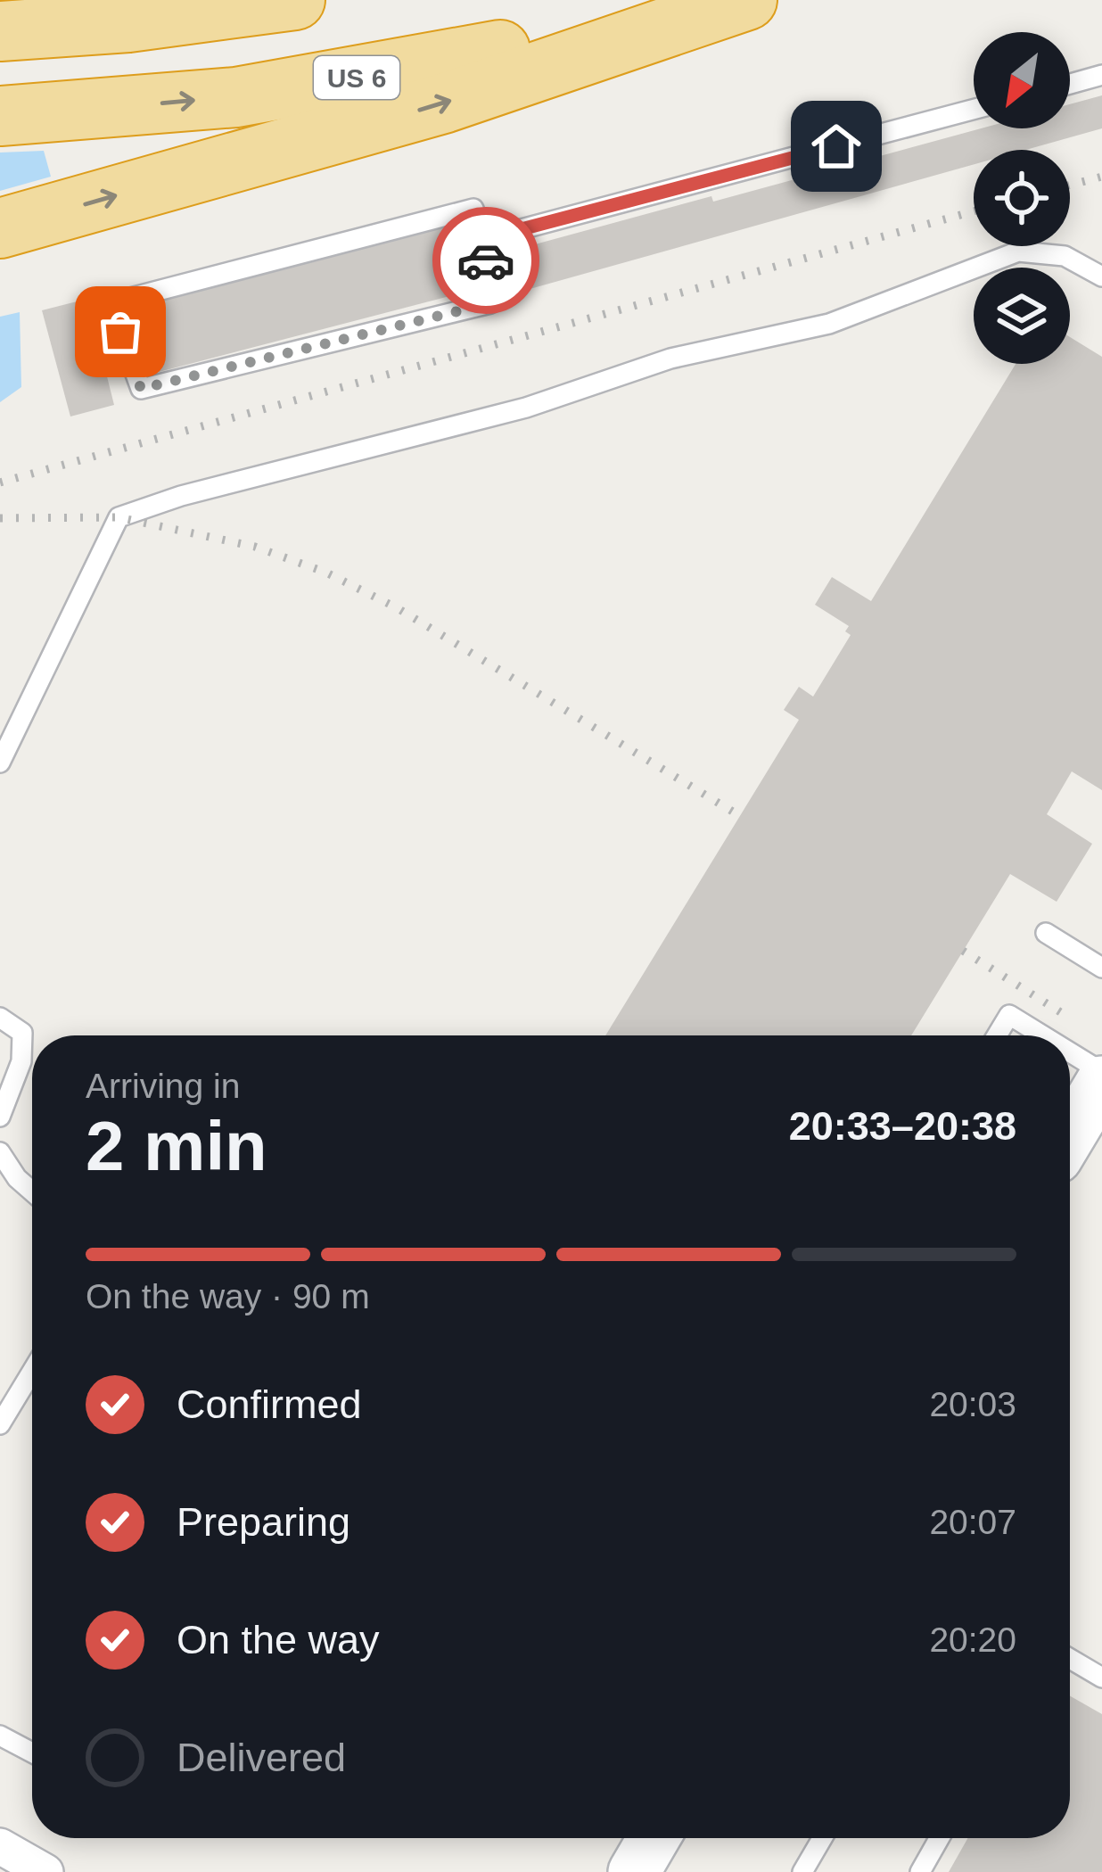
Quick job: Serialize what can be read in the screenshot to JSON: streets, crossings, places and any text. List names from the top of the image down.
{
  "streets": {
    "highway": ["US 6"]
  },
  "north": "bottom left",
  "page": {
    "heading": ["2 min", "Arriving in", "20:33–20:38"],
    "bar": "On the way · 90 m",
    "list": [
      ["Confirmed", "20:03"],
      ["Preparing", "20:07"],
      ["On the way", "20:20"],
      "Delivered"
    ]
  }
}
